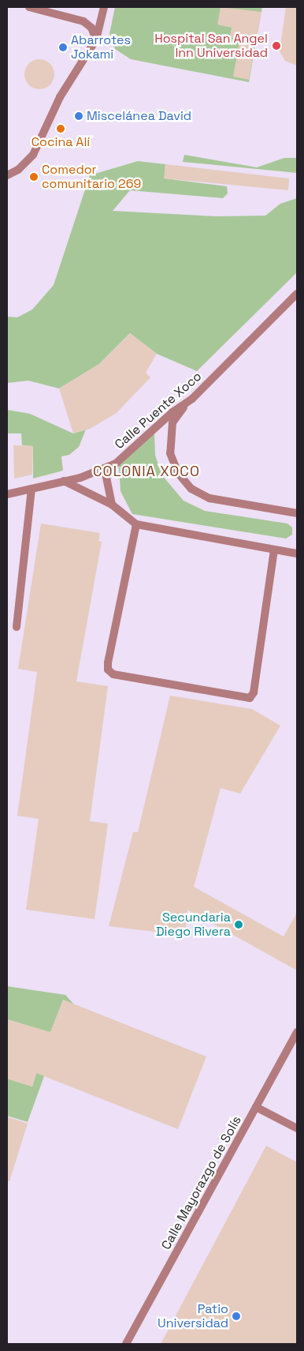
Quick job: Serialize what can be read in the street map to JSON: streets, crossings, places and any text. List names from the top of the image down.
{
  "streets": {
    "street": ["Calle Puente Xoco", "Calle Mayorazgo de Solís"]
  },
  "districts": ["COLONIA XOCO"],
  "places": [
    "Hospital San Angel Inn Universidad",
    "Abarrotes Jokami",
    "Miscelánea David",
    "Cocina Alí",
    "Comedor comunitario 269",
    "Secundaria Diego Rivera",
    "Patio Universidad"
  ]
}
